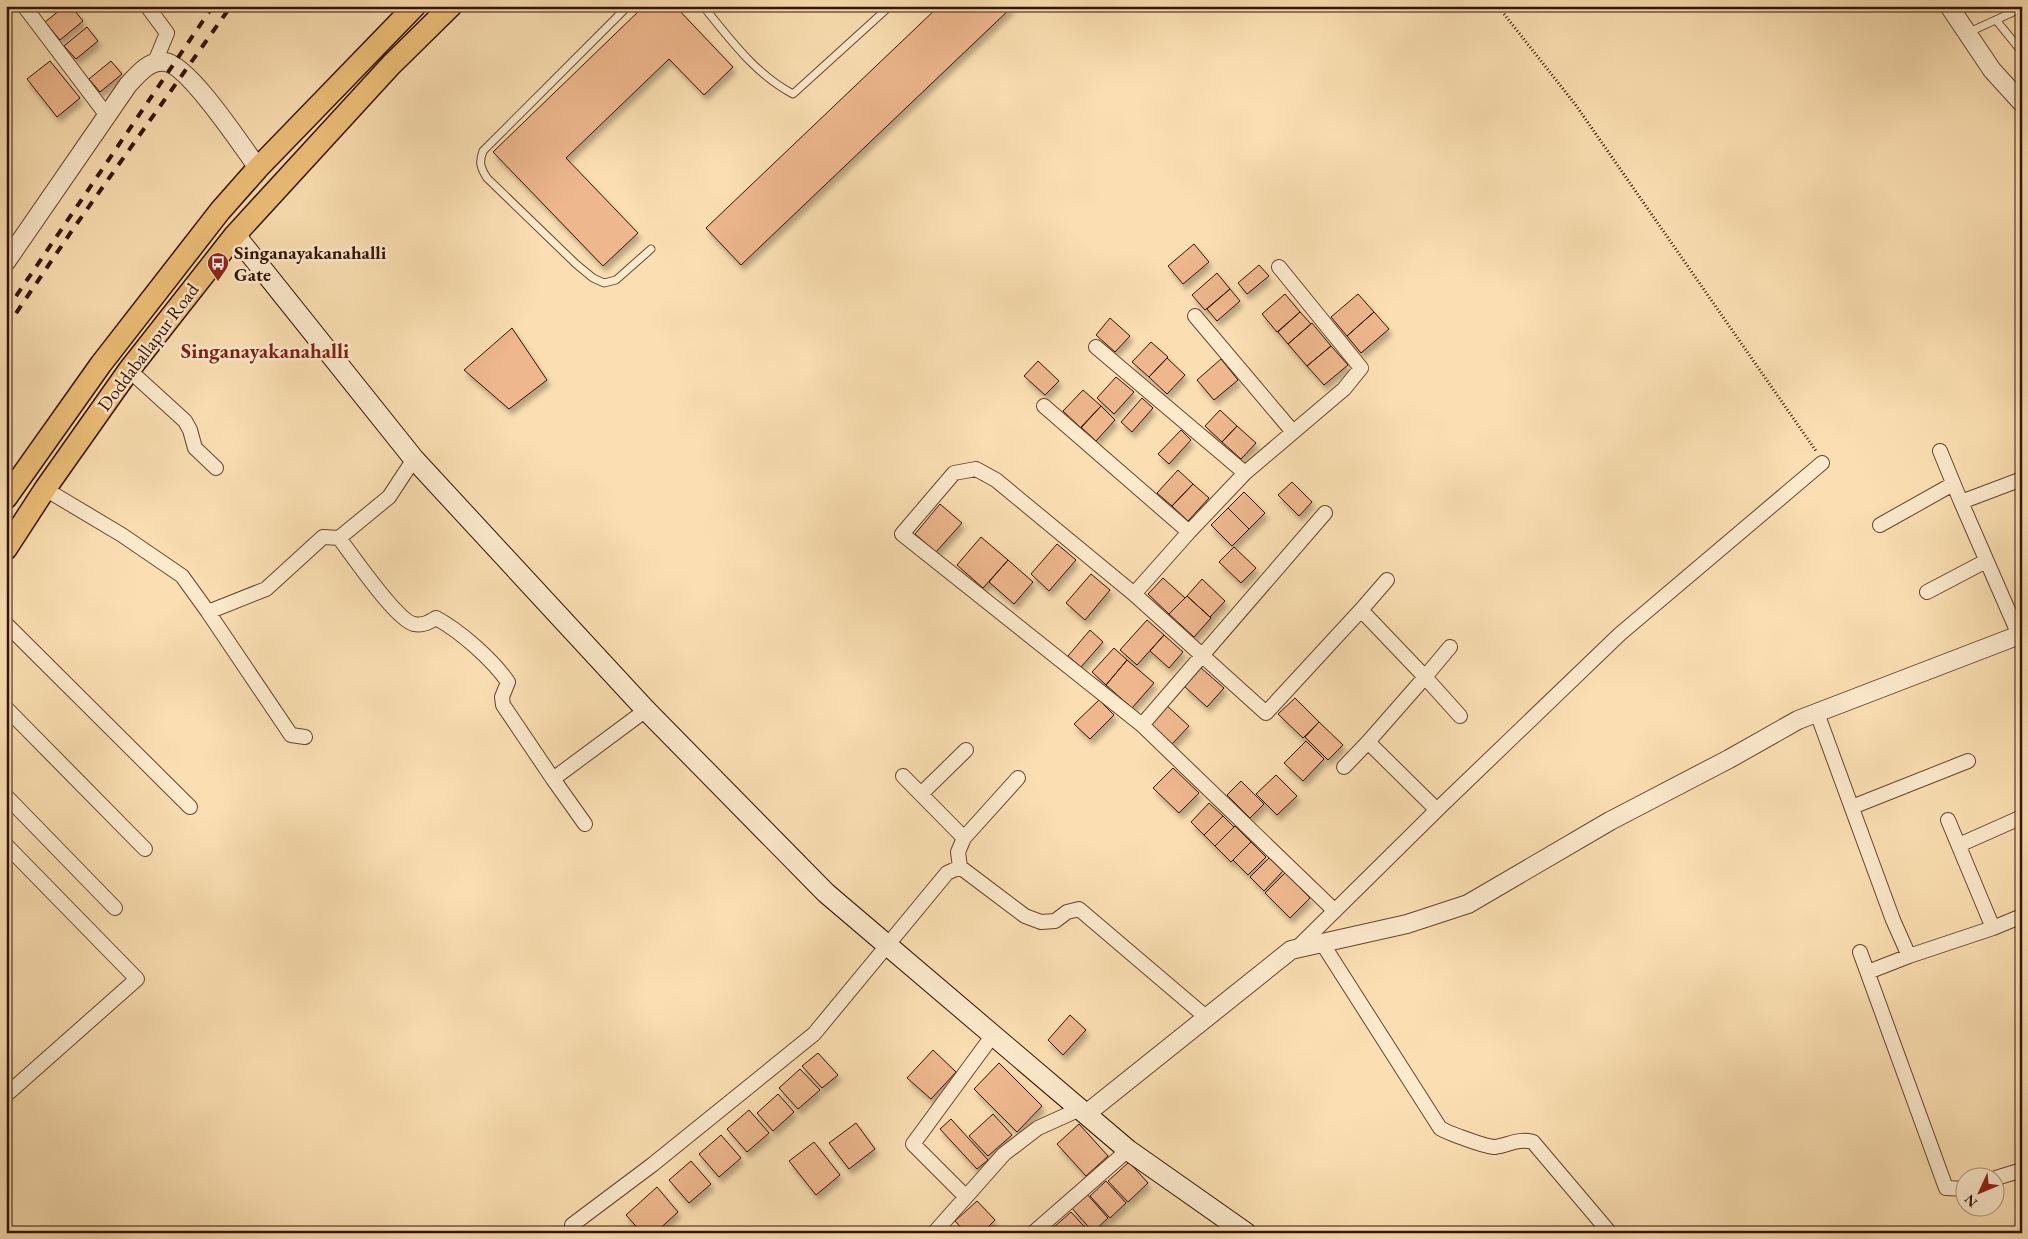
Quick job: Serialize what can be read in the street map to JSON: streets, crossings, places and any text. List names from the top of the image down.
{
  "streets": {
    "main road": ["Doddaballapur Road"]
  },
  "districts": ["Singanayakanahalli"],
  "places": {
    "bus stop": ["Singanayakanahalli Gate"]
  },
  "north": "bottom left"
}
